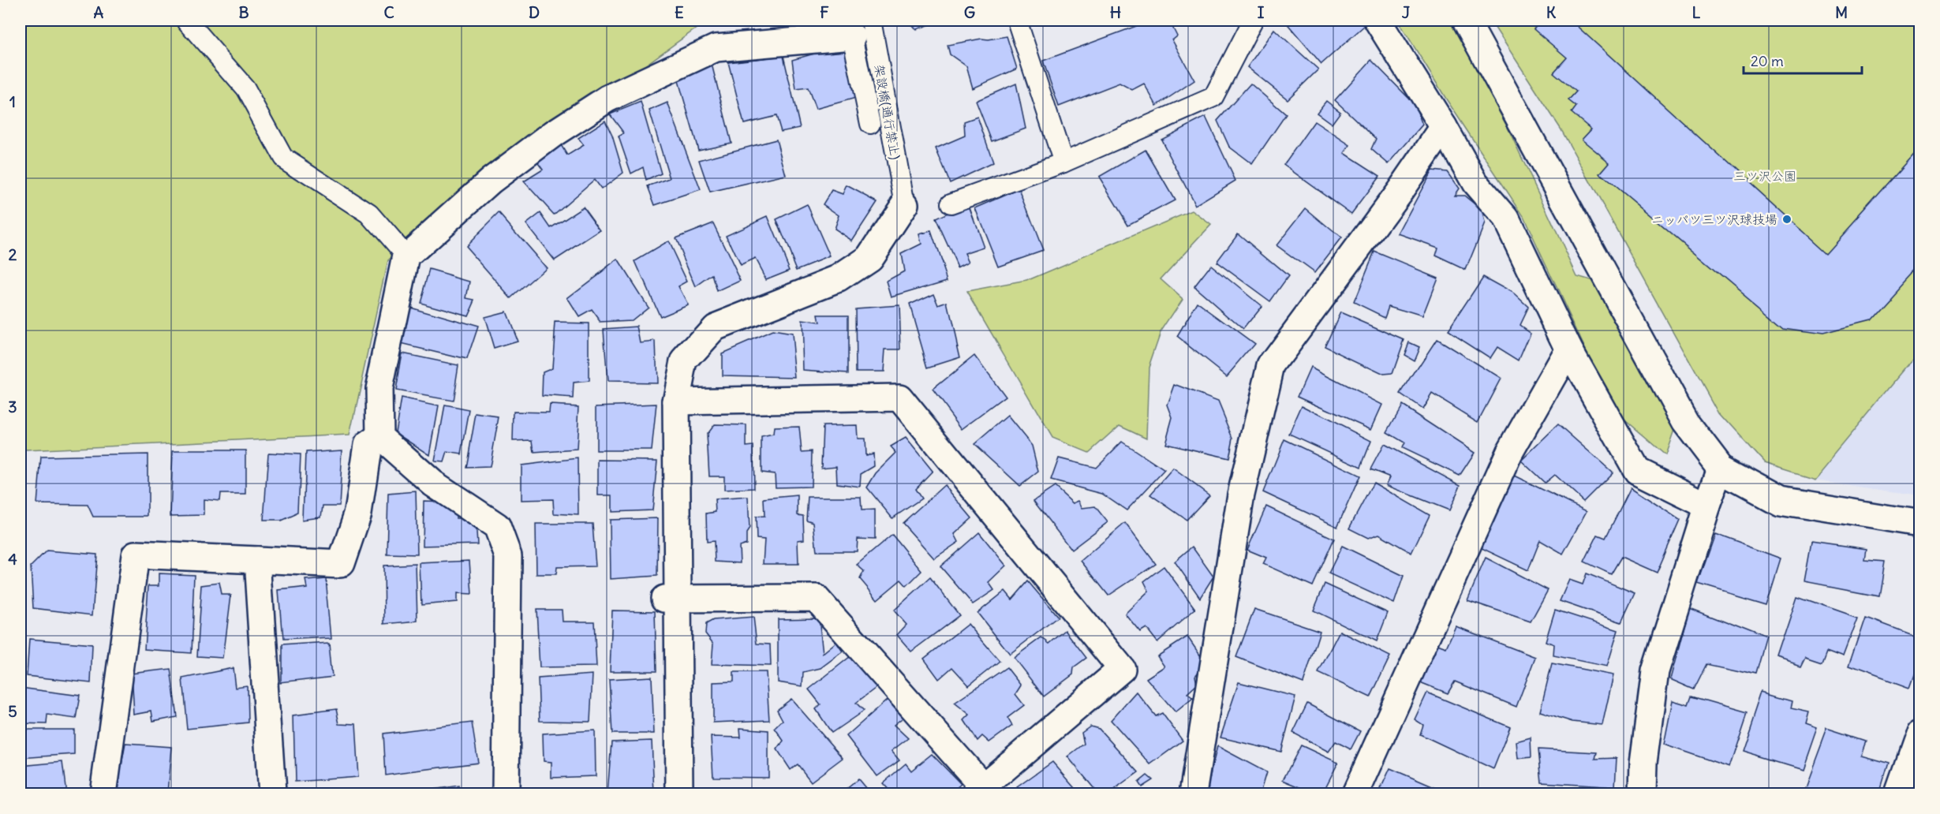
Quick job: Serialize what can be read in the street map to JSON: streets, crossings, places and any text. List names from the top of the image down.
{
  "streets": {
    "lane": ["架設橋(通行禁止)"]
  },
  "parks": ["三ツ沢公園"],
  "places": ["ニッパツ三ツ沢球技場"],
  "scale_bar": "20 m",
  "grid": {
    "columns": [
      "A",
      "B",
      "C",
      "D",
      "E",
      "F",
      "G",
      "H",
      "I",
      "J",
      "K",
      "L",
      "M"
    ],
    "rows": [
      "1",
      "2",
      "3",
      "4",
      "5"
    ]
  }
}
